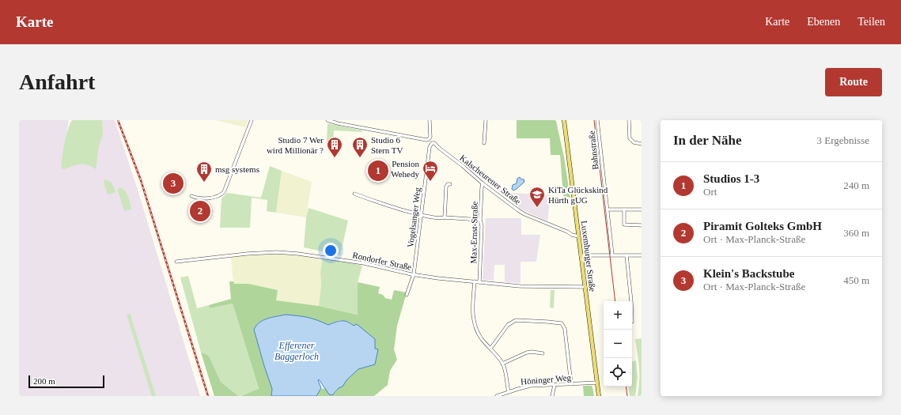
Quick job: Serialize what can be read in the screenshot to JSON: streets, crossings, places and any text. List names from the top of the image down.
{
  "streets": {
    "main road": ["Luxemburger Straße"],
    "street": [
      "Bahnstraße",
      "Kalscheurener Straße",
      "Vogelsanger Weg",
      "Max-Ernst-Straße",
      "Rondorfer Straße",
      "Höninger Weg"
    ]
  },
  "crossings": [
    ["Kalscheurener Straße", "Vogelsanger Weg"],
    ["Kalscheurener Straße", "Max-Ernst-Straße"],
    ["Kalscheurener Straße", "Luxemburger Straße"],
    ["Vogelsanger Weg", "Rondorfer Straße"],
    ["Max-Ernst-Straße", "Rondorfer Straße"],
    ["Luxemburger Straße", "Rondorfer Straße"],
    ["Luxemburger Straße", "Höninger Weg"]
  ],
  "water": ["Efferener Baggerloch"],
  "places": {
    "building": ["Studio 7 Wer wird Millionär ?", "Studio 6 Stern TV", "msg systems"],
    "hotel": ["Pension Wehedy"],
    "school or university": ["KiTa Glückskind Hürth gUG"]
  },
  "scale_bar": "200 m",
  "page": {
    "header": "Karte",
    "nav": ["Karte", "Ebenen", "Teilen"],
    "buttons": "Route",
    "title": "Anfahrt",
    "heading": ["In der Nähe", "3 Ergebnisse"],
    "pins": ["1", "3", "2"],
    "list": [
      {
        "mark": "1",
        "name": "Studios 1-3",
        "note": "Ort",
        "value": "240 m"
      },
      {
        "mark": "2",
        "name": "Piramit Golteks GmbH",
        "note": "Ort · Max-Planck-Straße",
        "value": "360 m"
      },
      {
        "mark": "3",
        "name": "Klein's Backstube",
        "note": "Ort · Max-Planck-Straße",
        "value": "450 m"
      }
    ],
    "map_buttons": ["+", "−"],
    "scale": "200 m"
  }
}
